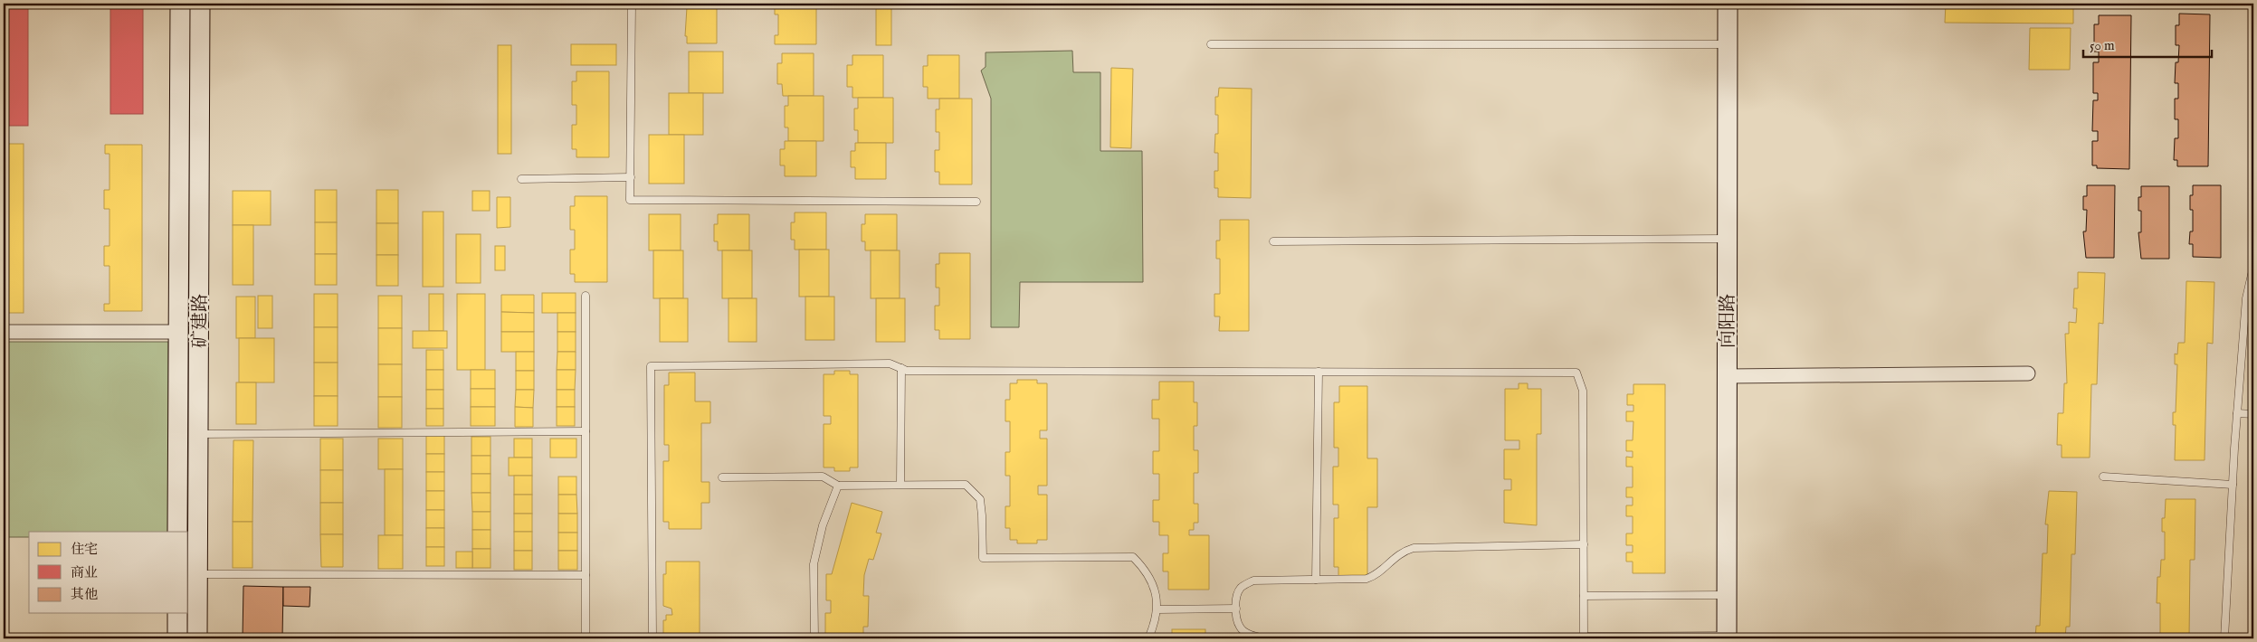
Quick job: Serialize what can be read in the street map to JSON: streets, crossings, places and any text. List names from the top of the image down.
{
  "streets": {
    "street": ["矿建路", "向阳路"]
  },
  "legend": ["住宅", "商业", "其他"],
  "scale_bar": "50 m"
}
